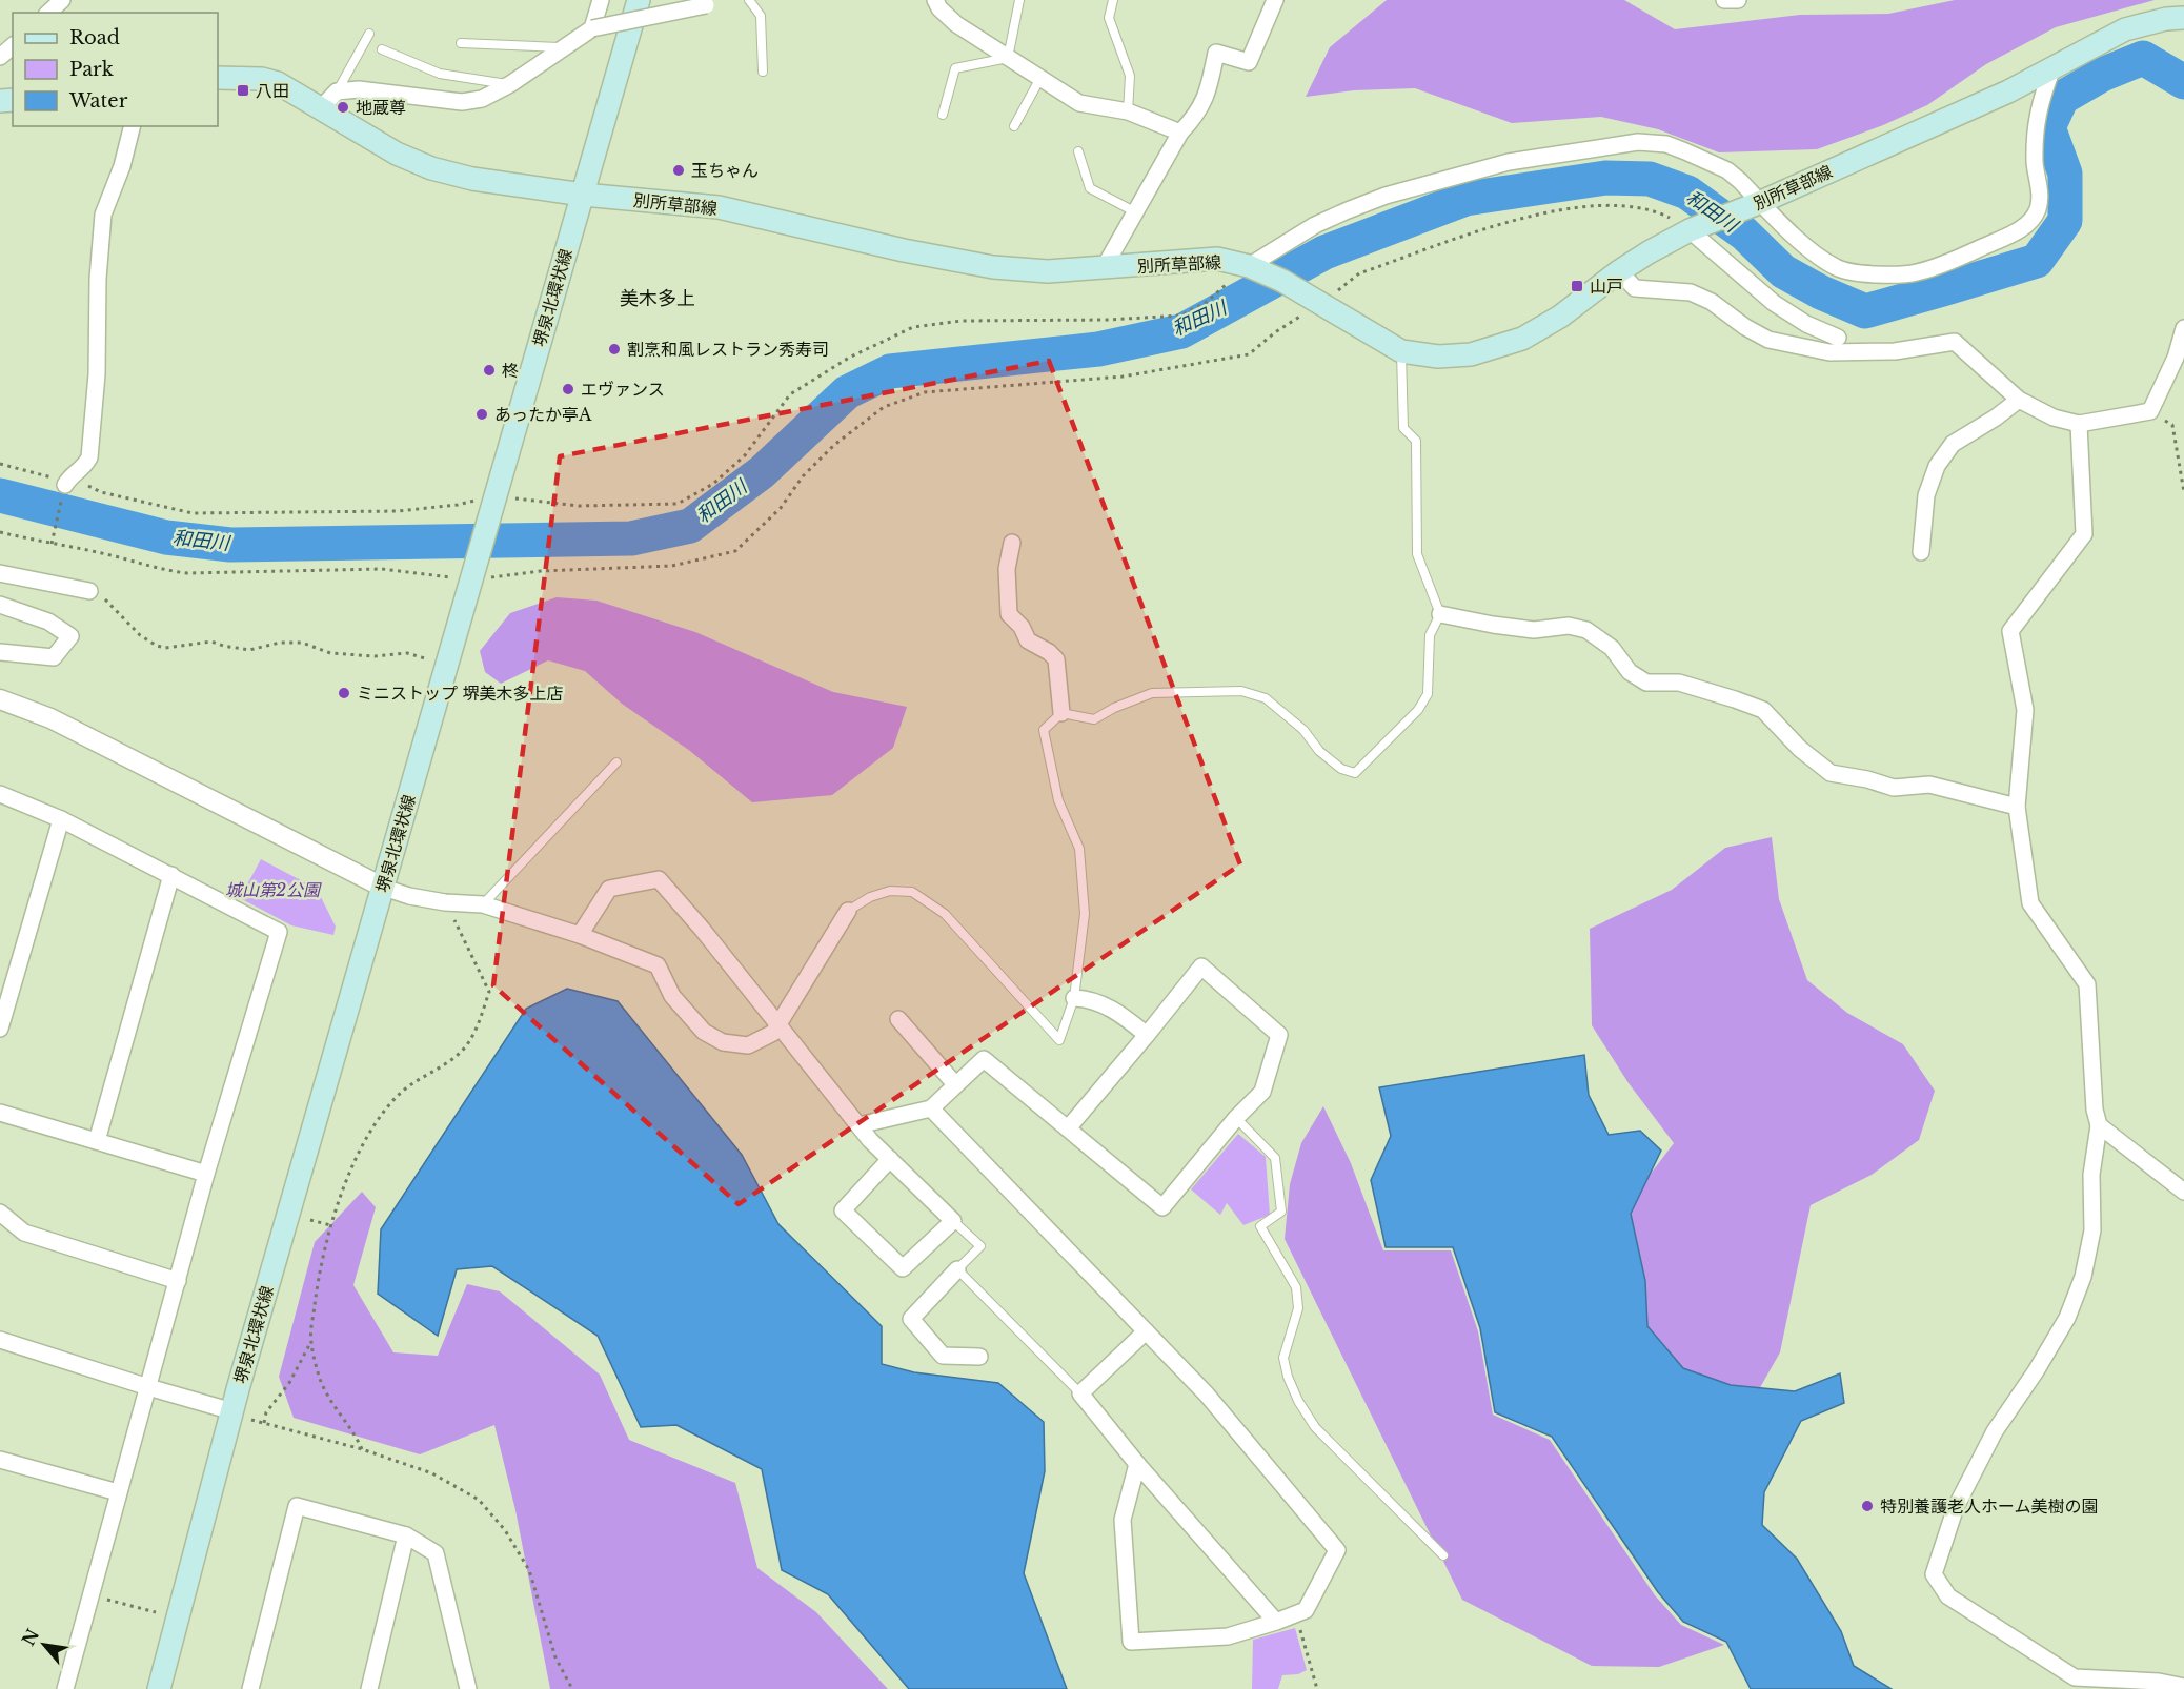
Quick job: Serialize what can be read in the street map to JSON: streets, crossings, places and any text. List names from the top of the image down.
{
  "streets": {
    "main road": ["別所草部線", "堺泉北環状線"]
  },
  "crossings": [
    ["別所草部線", "堺泉北環状線"]
  ],
  "districts": ["美木多上"],
  "water": ["和田川"],
  "parks": ["城山第2公園"],
  "places": {
    "transit": ["八田", "山戸"],
    "other": [
      "地蔵尊",
      "玉ちゃん",
      "割烹和風レストラン秀寿司",
      "柊",
      "エヴァンス",
      "あったか亭A",
      "ミニストップ 堺美木多上店",
      "特別養護老人ホーム美樹の園"
    ]
  },
  "legend": ["Road", "Park", "Water"],
  "north": "top left"
}
